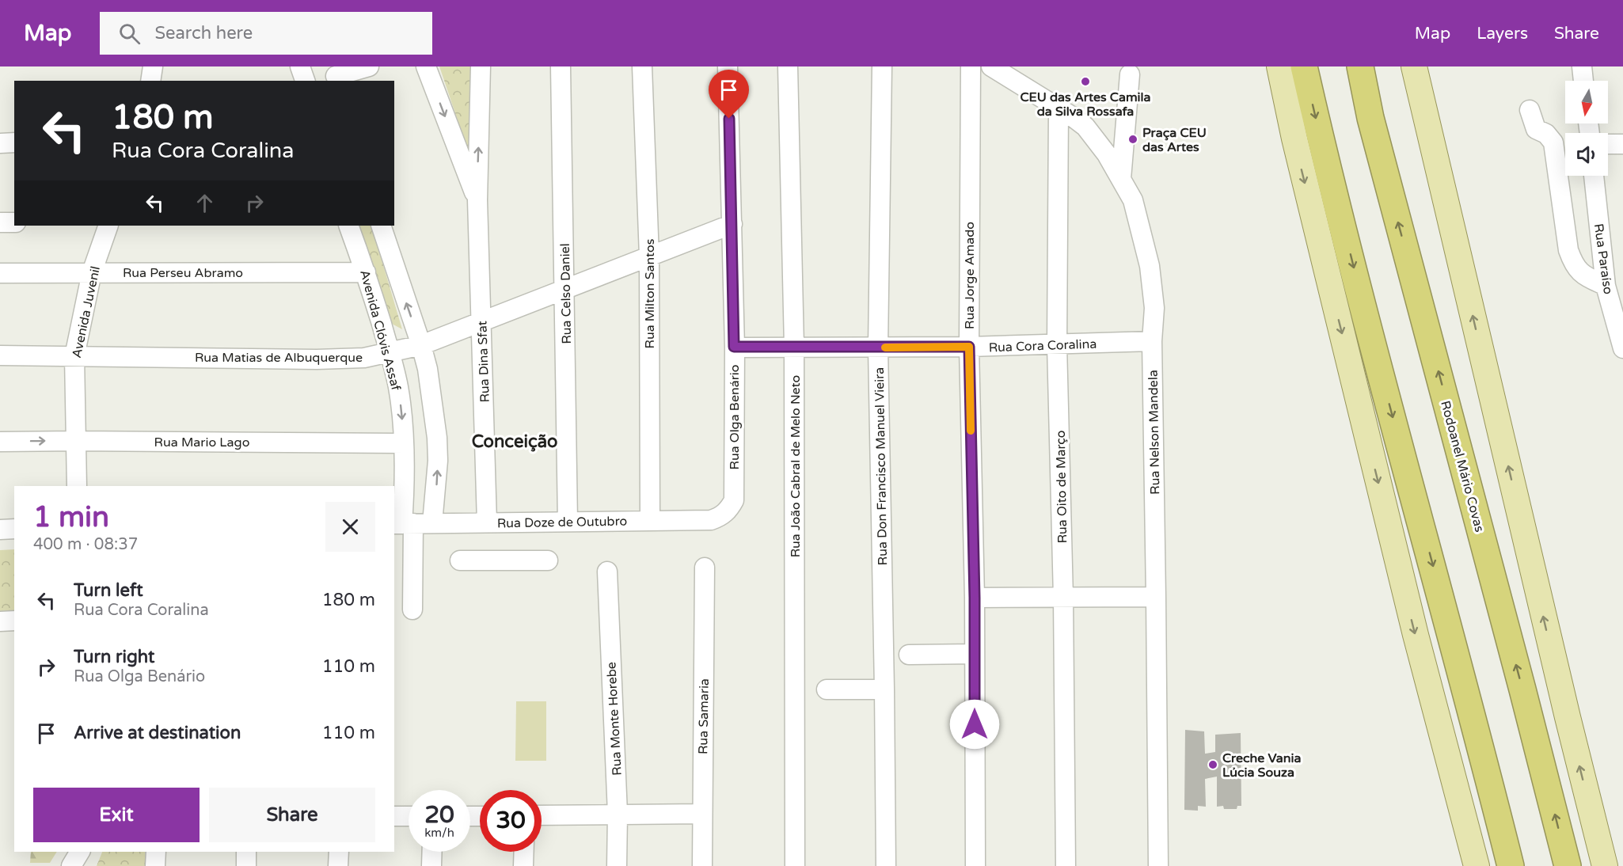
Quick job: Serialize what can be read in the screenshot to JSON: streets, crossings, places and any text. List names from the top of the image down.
{
  "streets": {
    "highway": ["Rodoanel Mário Covas"],
    "street": [
      "Rua Paraíso",
      "Rua Perseu Abramo",
      "Rua Jorge Amado",
      "Rua Celso Daniel",
      "Rua Milton Santos",
      "Avenida Juvenil",
      "Avenida Clóvis Assaf",
      "Rua Cora Coralina",
      "Rua Matias de Albuquerque",
      "Rua Dina Sfat",
      "Rua Olga Benário",
      "Rua Nelson Mandela",
      "Rua Mario Lago",
      "Rua João Cabral de Melo Neto",
      "Rua Don Francisco Manuel Vieira",
      "Rua Oito de Março",
      "Rua Doze de Outubro",
      "Rua Samaria",
      "Rua Monte Horebe"
    ]
  },
  "crossings": [
    ["Rua Perseu Abramo", "Avenida Juvenil"],
    ["Rua Perseu Abramo", "Avenida Clóvis Assaf"],
    ["Rua Jorge Amado", "Rua Cora Coralina"],
    ["Rua Celso Daniel", "Rua Matias de Albuquerque"],
    ["Rua Celso Daniel", "Rua Doze de Outubro"],
    ["Rua Milton Santos", "Rua Matias de Albuquerque"],
    ["Rua Milton Santos", "Rua Doze de Outubro"],
    ["Avenida Juvenil", "Rua Matias de Albuquerque"],
    ["Avenida Juvenil", "Rua Mario Lago"],
    ["Avenida Clóvis Assaf", "Rua Matias de Albuquerque"],
    ["Avenida Clóvis Assaf", "Rua Mario Lago"],
    ["Avenida Clóvis Assaf", "Rua Doze de Outubro"],
    ["Rua Cora Coralina", "Rua Olga Benário"],
    ["Rua Cora Coralina", "Rua Nelson Mandela"],
    ["Rua Cora Coralina", "Rua João Cabral de Melo Neto"],
    ["Rua Cora Coralina", "Rua Don Francisco Manuel Vieira"],
    ["Rua Cora Coralina", "Rua Oito de Março"],
    ["Rua Matias de Albuquerque", "Rua Dina Sfat"],
    ["Rua Matias de Albuquerque", "Rua Olga Benário"],
    ["Rua Dina Sfat", "Rua Doze de Outubro"],
    ["Rua Olga Benário", "Rua Doze de Outubro"],
    ["Rua Nelson Mandela", "Rua Oito de Março"]
  ],
  "districts": ["Conceição"],
  "places": ["CEU das Artes Camila da Silva Rossafa", "Praça CEU das Artes", "Creche Vania Lúcia Souza"],
  "north": "bottom",
  "page": {
    "header": "Map",
    "search": "Search here",
    "nav": ["Map", "Layers", "Share"],
    "turn": ["180 m", "Rua Cora Coralina"],
    "heading": ["1 min", "400 m · 08:37"],
    "list": [
      {
        "name": "Turn left",
        "note": "Rua Cora Coralina",
        "value": "180 m"
      },
      {
        "name": "Turn right",
        "note": "Rua Olga Benário",
        "value": "110 m"
      },
      {
        "name": "Arrive at destination",
        "value": "110 m"
      }
    ],
    "buttons": ["Exit", "Share"],
    "speed": "20 km/h",
    "limit": "30"
  }
}
